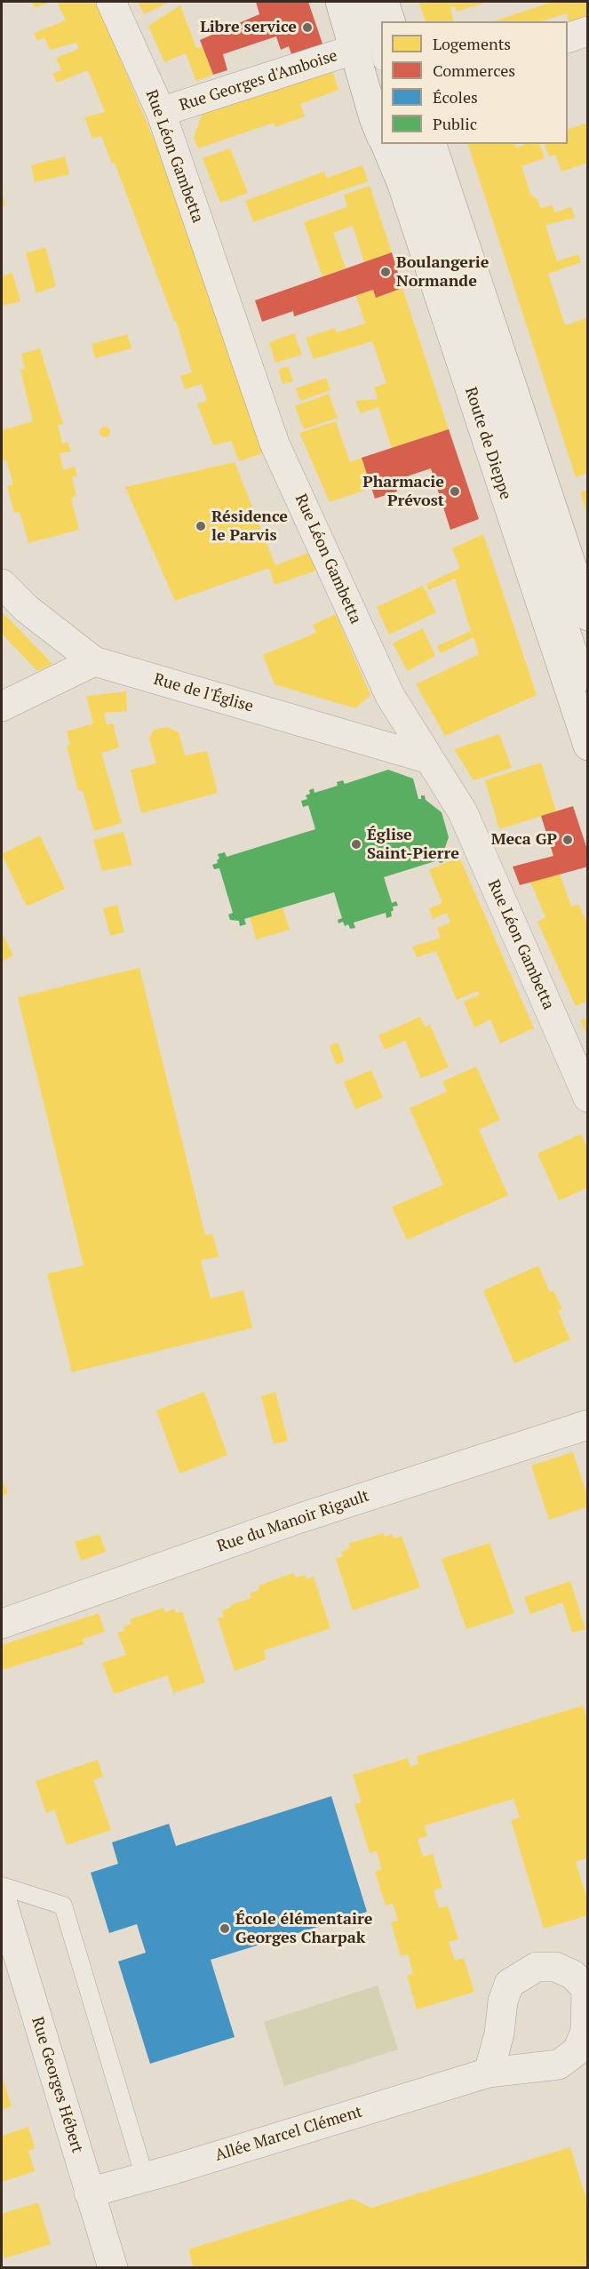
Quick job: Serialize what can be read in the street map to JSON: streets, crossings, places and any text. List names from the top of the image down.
{
  "streets": {
    "street": [
      "Rue Georges d'Amboise",
      "Rue Léon Gambetta",
      "Route de Dieppe",
      "Rue de l'Église",
      "Rue du Manoir Rigault",
      "Rue Georges Hébert",
      "Allée Marcel Clément"
    ]
  },
  "crossings": [
    ["Rue Georges d'Amboise", "Rue Léon Gambetta"],
    ["Rue Léon Gambetta", "Rue de l'Église"],
    ["Rue Georges Hébert", "Allée Marcel Clément"]
  ],
  "places": [
    "Libre service",
    "Boulangerie Normande",
    "Pharmacie Prévost",
    "Résidence le Parvis",
    "Meca GP",
    "Église Saint-Pierre",
    "École élémentaire Georges Charpak"
  ],
  "legend": [
    "Logements",
    "Commerces",
    "Écoles",
    "Public"
  ]
}
